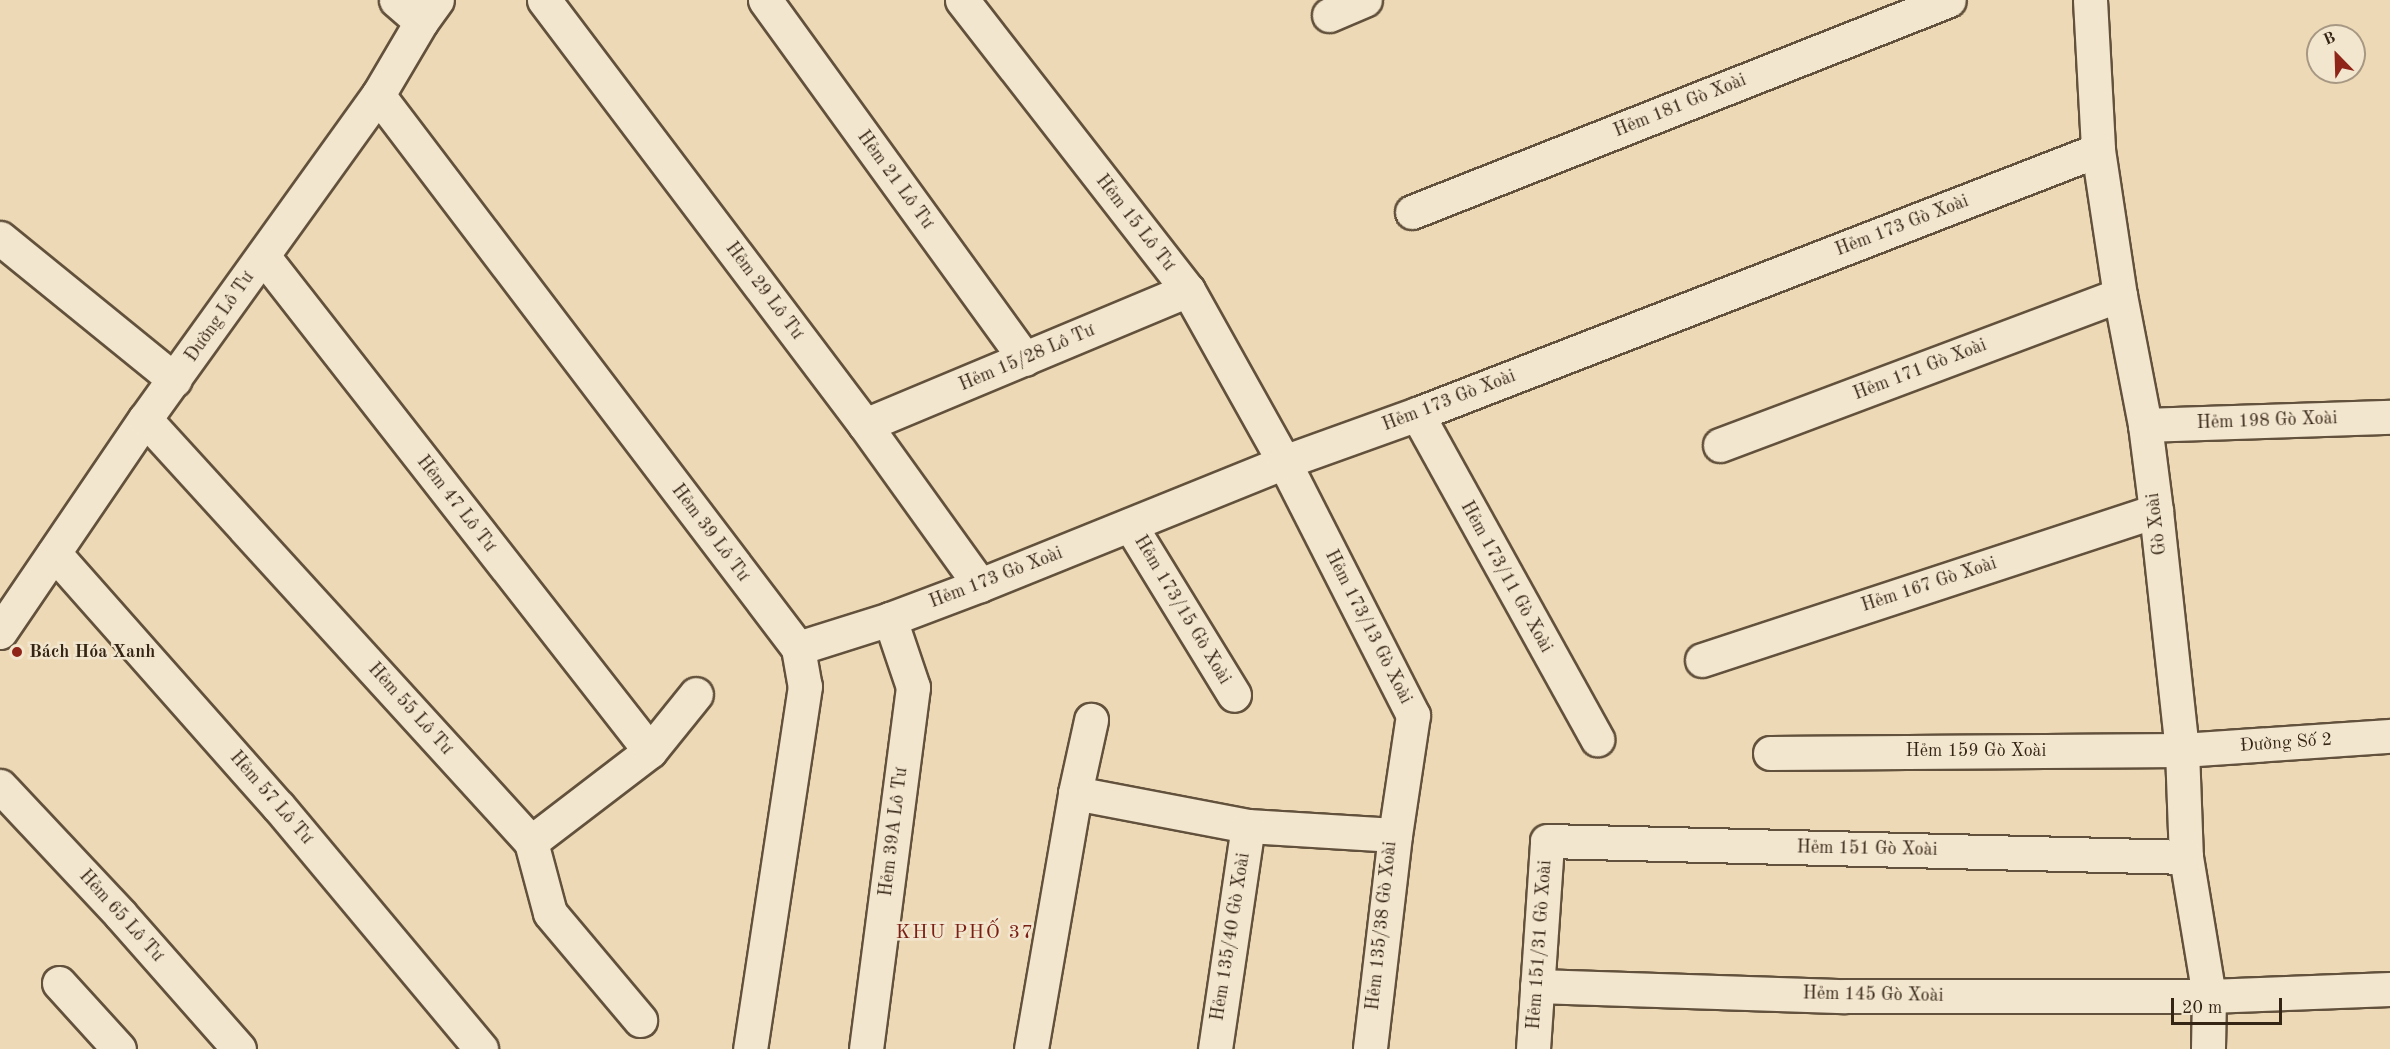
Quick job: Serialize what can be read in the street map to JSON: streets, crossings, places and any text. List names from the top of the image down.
{
  "streets": {
    "street": [
      "Hẻm 181 Gò Xoài",
      "Hẻm 21 Lô Tư",
      "Hẻm 15 Lô Tư",
      "Hẻm 173 Gò Xoài",
      "Hẻm 29 Lô Tư",
      "Đường Lô Tư",
      "Hẻm 15/28 Lô Tư",
      "Hẻm 171 Gò Xoài",
      "Hẻm 198 Gò Xoài",
      "Hẻm 47 Lô Tư",
      "Gò Xoài",
      "Hẻm 39 Lô Tư",
      "Hẻm 173/11 Gò Xoài",
      "Hẻm 167 Gò Xoài",
      "Hẻm 173/15 Gò Xoài",
      "Hẻm 173/13 Gò Xoài",
      "Hẻm 55 Lô Tư",
      "Đường Số 2",
      "Hẻm 159 Gò Xoài",
      "Hẻm 57 Lô Tư",
      "Hẻm 39A Lô Tư",
      "Hẻm 151 Gò Xoài",
      "Hẻm 65 Lô Tư",
      "Hẻm 135/38 Gò Xoài",
      "Hẻm 135/40 Gò Xoài",
      "Hẻm 151/31 Gò Xoài",
      "Hẻm 145 Gò Xoài"
    ]
  },
  "crossings": [
    ["Hẻm 21 Lô Tư", "Hẻm 15/28 Lô Tư"],
    ["Hẻm 15 Lô Tư", "Hẻm 173 Gò Xoài"],
    ["Hẻm 15 Lô Tư", "Hẻm 15/28 Lô Tư"],
    ["Hẻm 15 Lô Tư", "Hẻm 173/13 Gò Xoài"],
    ["Hẻm 173 Gò Xoài", "Hẻm 29 Lô Tư"],
    ["Hẻm 173 Gò Xoài", "Gò Xoài"],
    ["Hẻm 173 Gò Xoài", "Hẻm 39 Lô Tư"],
    ["Hẻm 173 Gò Xoài", "Hẻm 173/11 Gò Xoài"],
    ["Hẻm 173 Gò Xoài", "Hẻm 173/15 Gò Xoài"],
    ["Hẻm 173 Gò Xoài", "Hẻm 173/13 Gò Xoài"],
    ["Hẻm 173 Gò Xoài", "Hẻm 39A Lô Tư"],
    ["Hẻm 29 Lô Tư", "Hẻm 15/28 Lô Tư"],
    ["Đường Lô Tư", "Hẻm 47 Lô Tư"],
    ["Đường Lô Tư", "Hẻm 39 Lô Tư"],
    ["Đường Lô Tư", "Hẻm 55 Lô Tư"],
    ["Đường Lô Tư", "Hẻm 57 Lô Tư"],
    ["Hẻm 171 Gò Xoài", "Gò Xoài"],
    ["Hẻm 198 Gò Xoài", "Gò Xoài"],
    ["Gò Xoài", "Hẻm 167 Gò Xoài"],
    ["Gò Xoài", "Đường Số 2"],
    ["Gò Xoài", "Hẻm 159 Gò Xoài"],
    ["Gò Xoài", "Hẻm 151 Gò Xoài"],
    ["Gò Xoài", "Hẻm 145 Gò Xoài"],
    ["Hẻm 173/13 Gò Xoài", "Hẻm 135/38 Gò Xoài"],
    ["Đường Số 2", "Hẻm 159 Gò Xoài"],
    ["Hẻm 151 Gò Xoài", "Hẻm 151/31 Gò Xoài"],
    ["Hẻm 135/38 Gò Xoài", "Hẻm 135/40 Gò Xoài"],
    ["Hẻm 151/31 Gò Xoài", "Hẻm 145 Gò Xoài"]
  ],
  "districts": ["KHU PHỐ 37"],
  "places": ["Bách Hóa Xanh"],
  "scale_bar": "20 m",
  "north": "top left"
}
